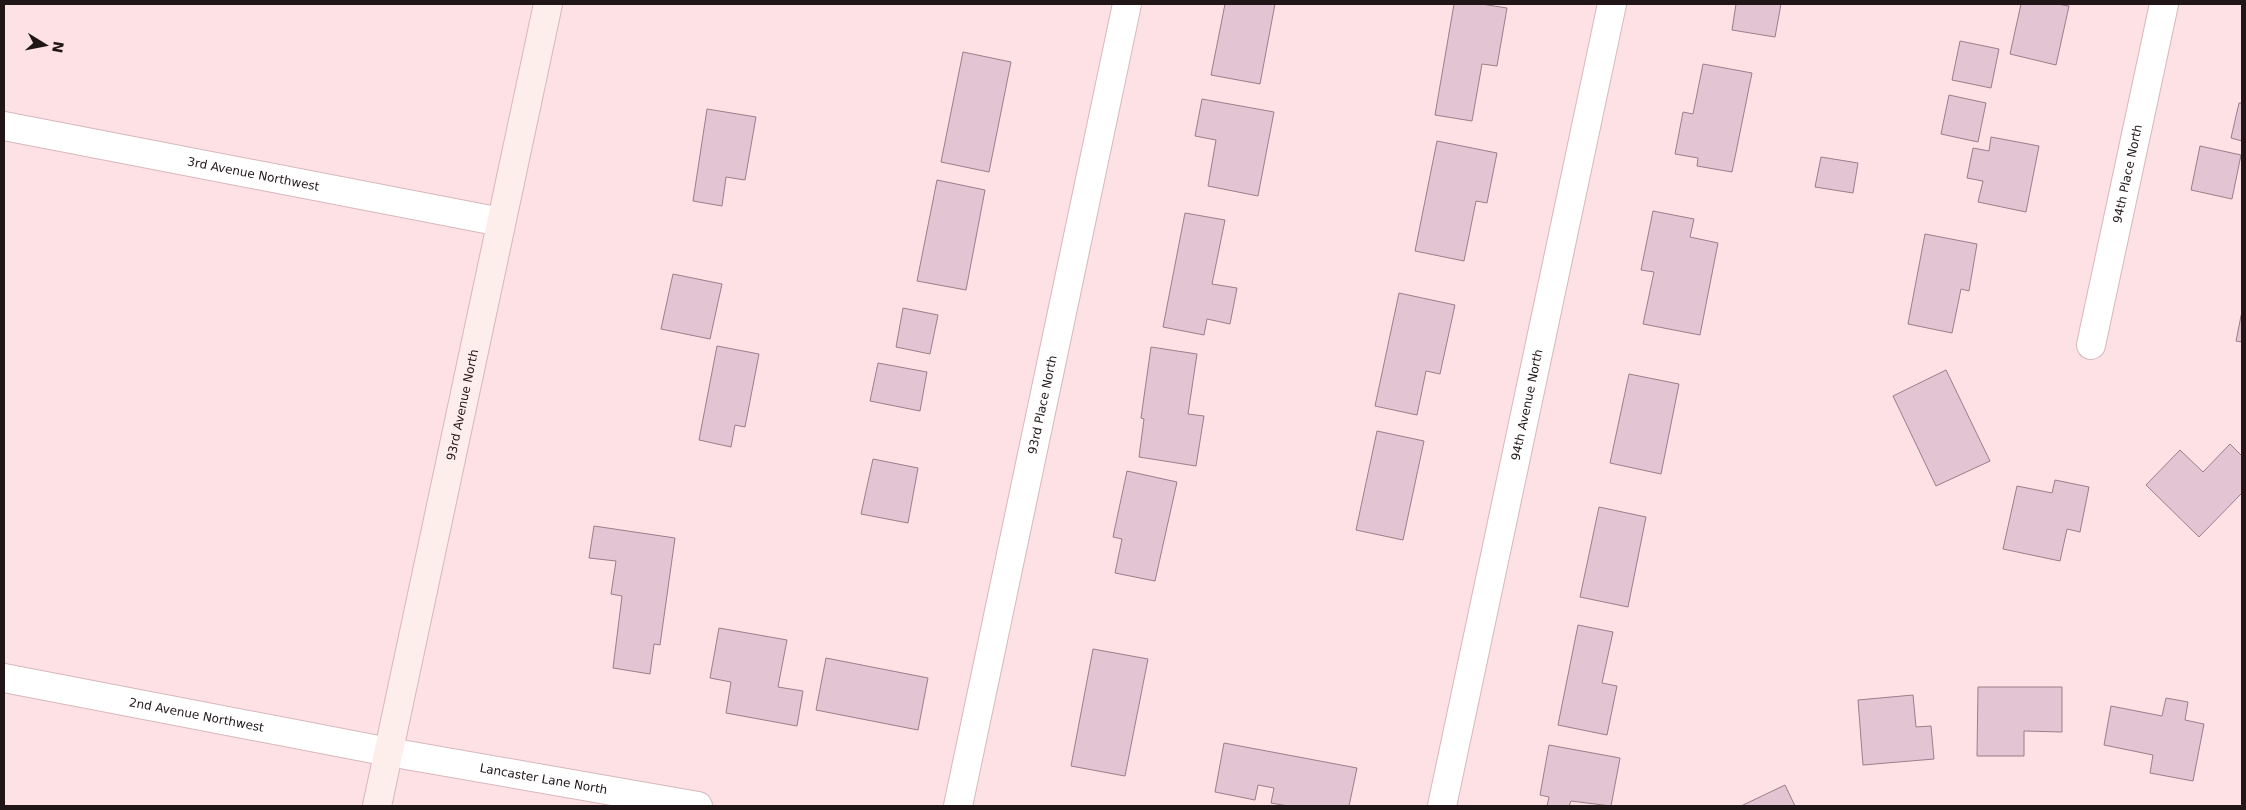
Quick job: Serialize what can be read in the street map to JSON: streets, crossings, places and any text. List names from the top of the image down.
{
  "streets": {
    "street": [
      "3rd Avenue Northwest",
      "94th Place North",
      "93rd Avenue North",
      "93rd Place North",
      "94th Avenue North",
      "2nd Avenue Northwest",
      "Lancaster Lane North"
    ]
  },
  "crossings": [
    ["3rd Avenue Northwest", "93rd Avenue North"],
    ["93rd Avenue North", "2nd Avenue Northwest"],
    ["93rd Avenue North", "Lancaster Lane North"],
    ["2nd Avenue Northwest", "Lancaster Lane North"]
  ],
  "north": "right"
}
